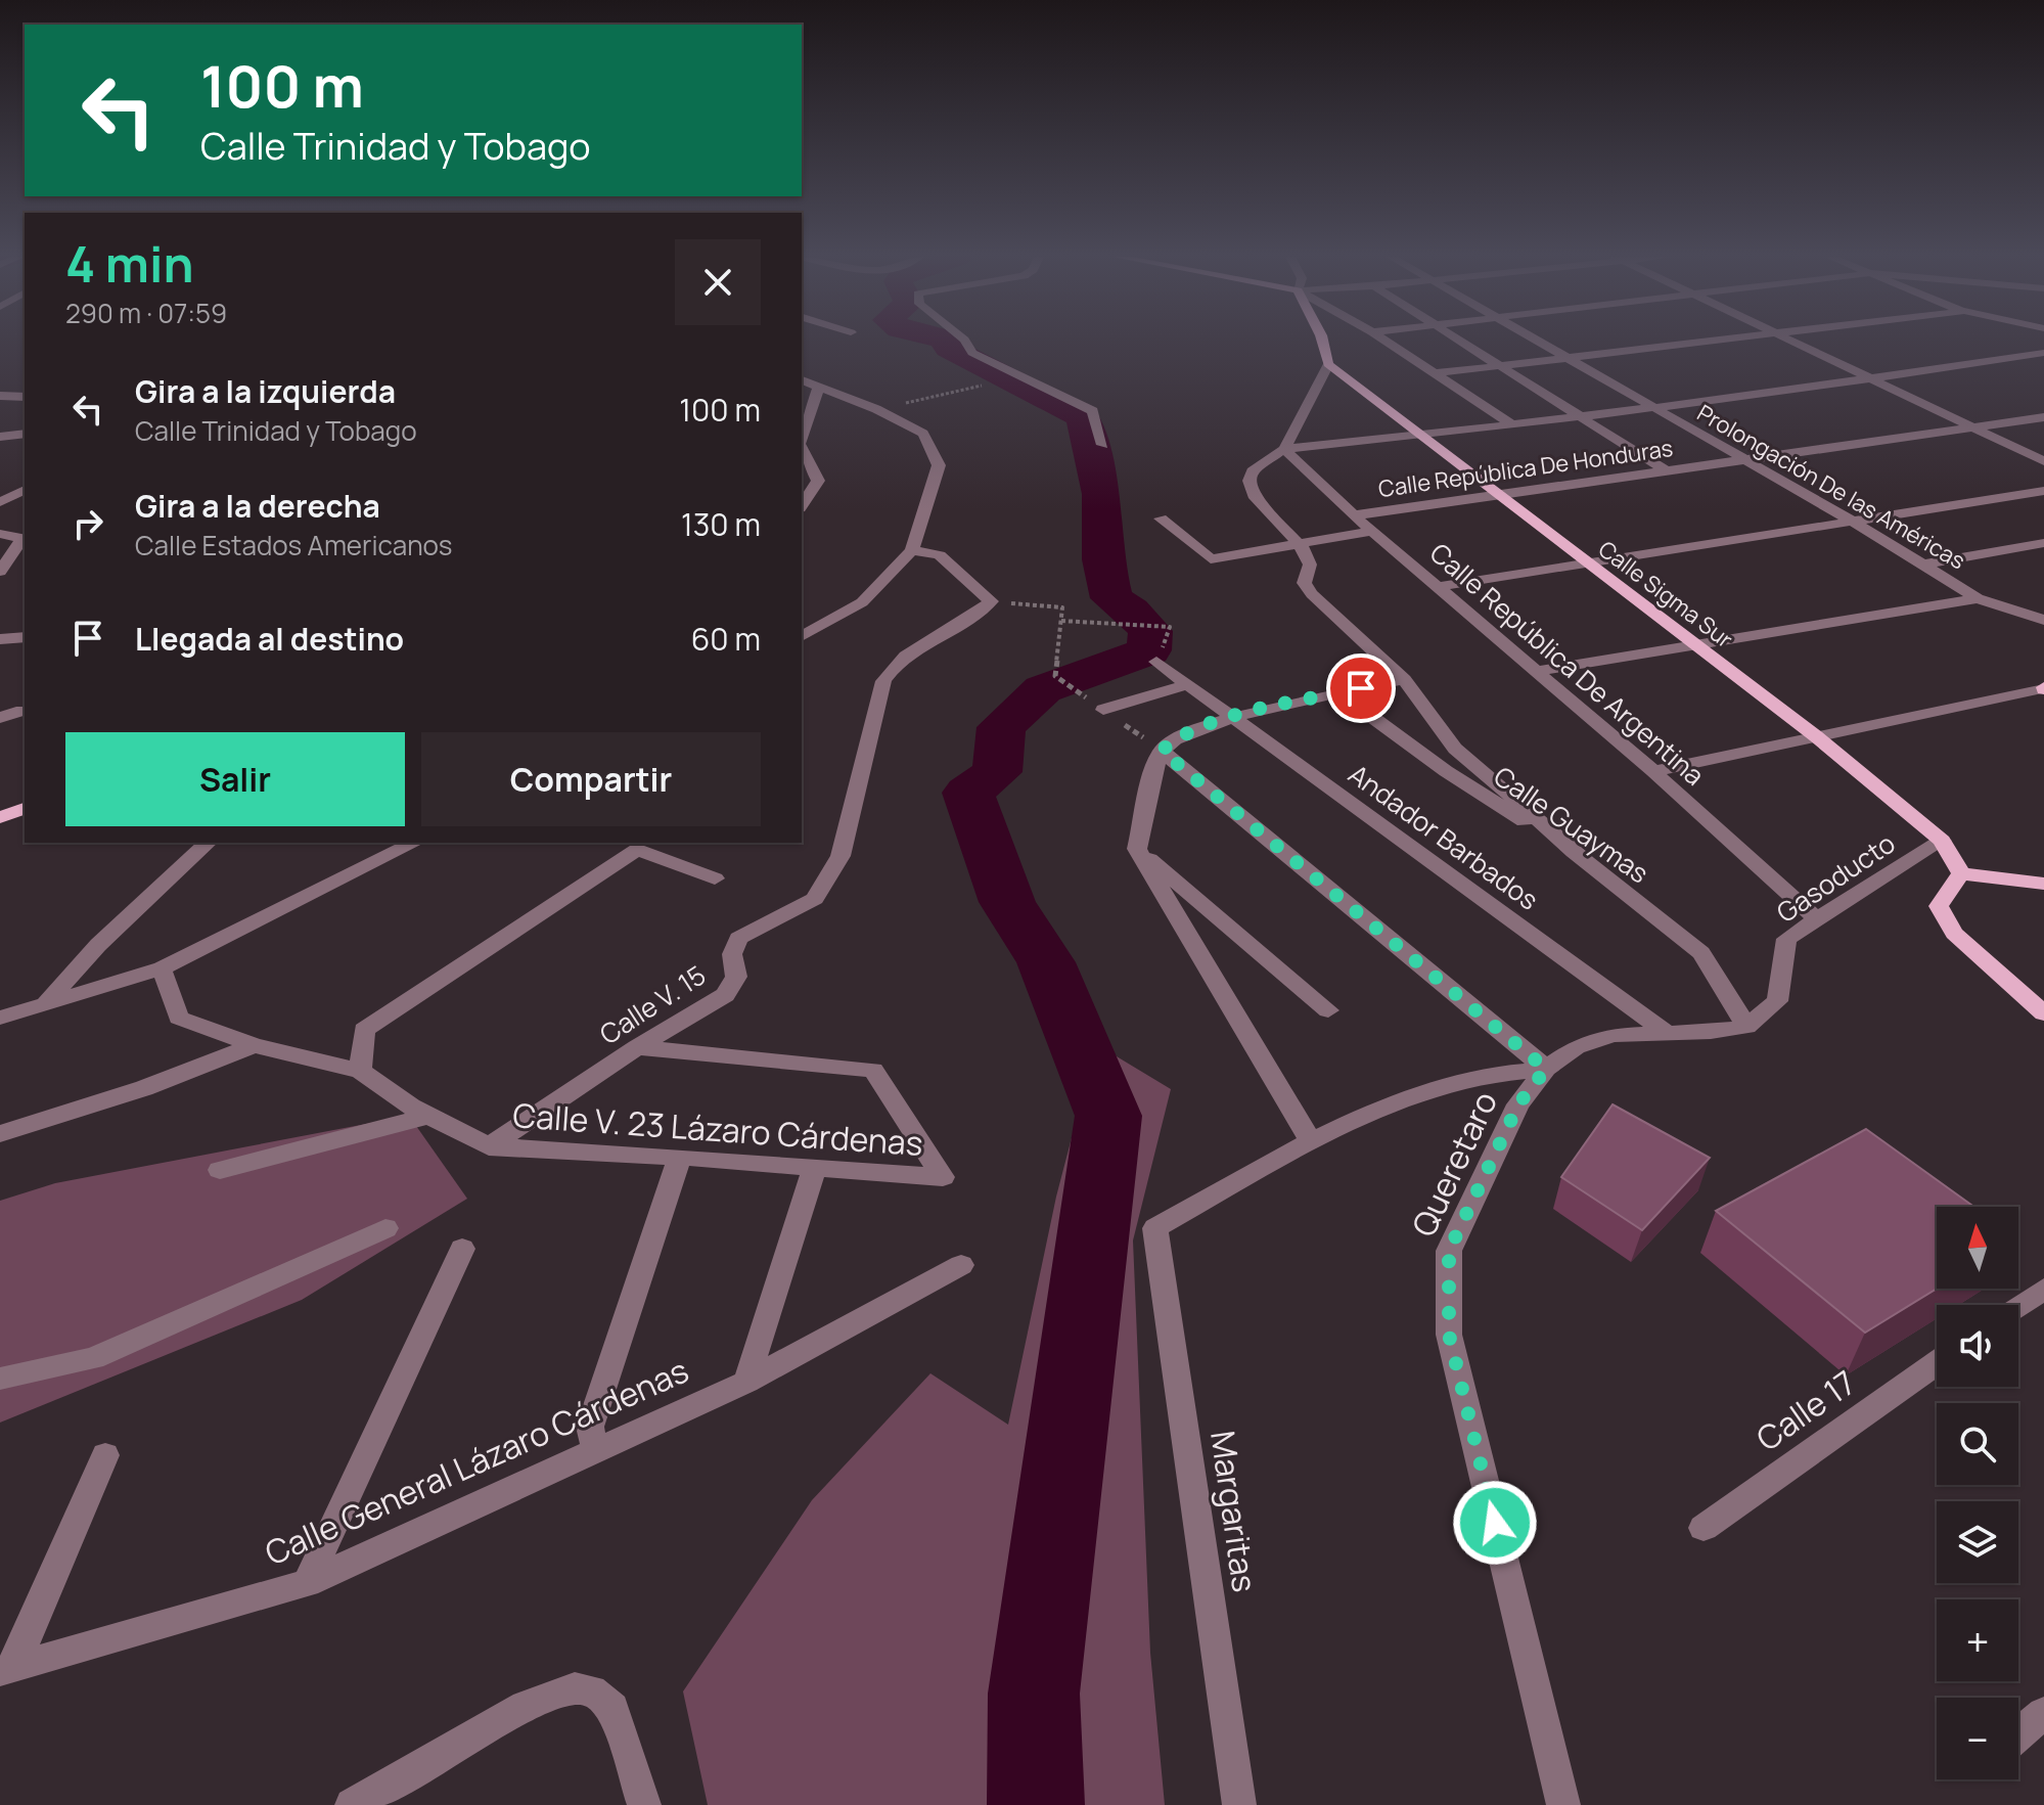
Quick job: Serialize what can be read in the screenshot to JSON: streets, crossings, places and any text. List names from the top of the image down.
{
  "streets": {
    "main road": ["Calle Sigma Sur"],
    "street": [
      "Calle República De Honduras",
      "Prolongación De las Américas",
      "Calle República De Argentina",
      "Calle Guaymas",
      "Andador Barbados",
      "Gasoducto",
      "Calle V. 15",
      "Calle V. 23 Lázaro Cárdenas",
      "Queretaro",
      "Calle 17",
      "Calle General Lázaro Cárdenas",
      "Margaritas"
    ]
  },
  "crossings": [
    ["Calle República De Honduras", "Prolongación De las Américas"],
    ["Calle República De Honduras", "Calle Sigma Sur"],
    ["Calle República De Honduras", "Calle República De Argentina"],
    ["Calle Sigma Sur", "Gasoducto"],
    ["Calle República De Argentina", "Gasoducto"],
    ["Calle Guaymas", "Gasoducto"],
    ["Andador Barbados", "Queretaro"],
    ["Calle V. 15", "Calle V. 23 Lázaro Cárdenas"]
  ],
  "north": "top",
  "page": {
    "turn": ["100 m", "Calle Trinidad y Tobago"],
    "heading": ["4 min", "290 m · 07:59"],
    "list": [
      {
        "name": "Gira a la izquierda",
        "note": "Calle Trinidad y Tobago",
        "value": "100 m"
      },
      {
        "name": "Gira a la derecha",
        "note": "Calle Estados Americanos",
        "value": "130 m"
      },
      {
        "name": "Llegada al destino",
        "value": "60 m"
      }
    ],
    "buttons": ["Salir", "Compartir"],
    "map_buttons": ["+", "−"]
  }
}
